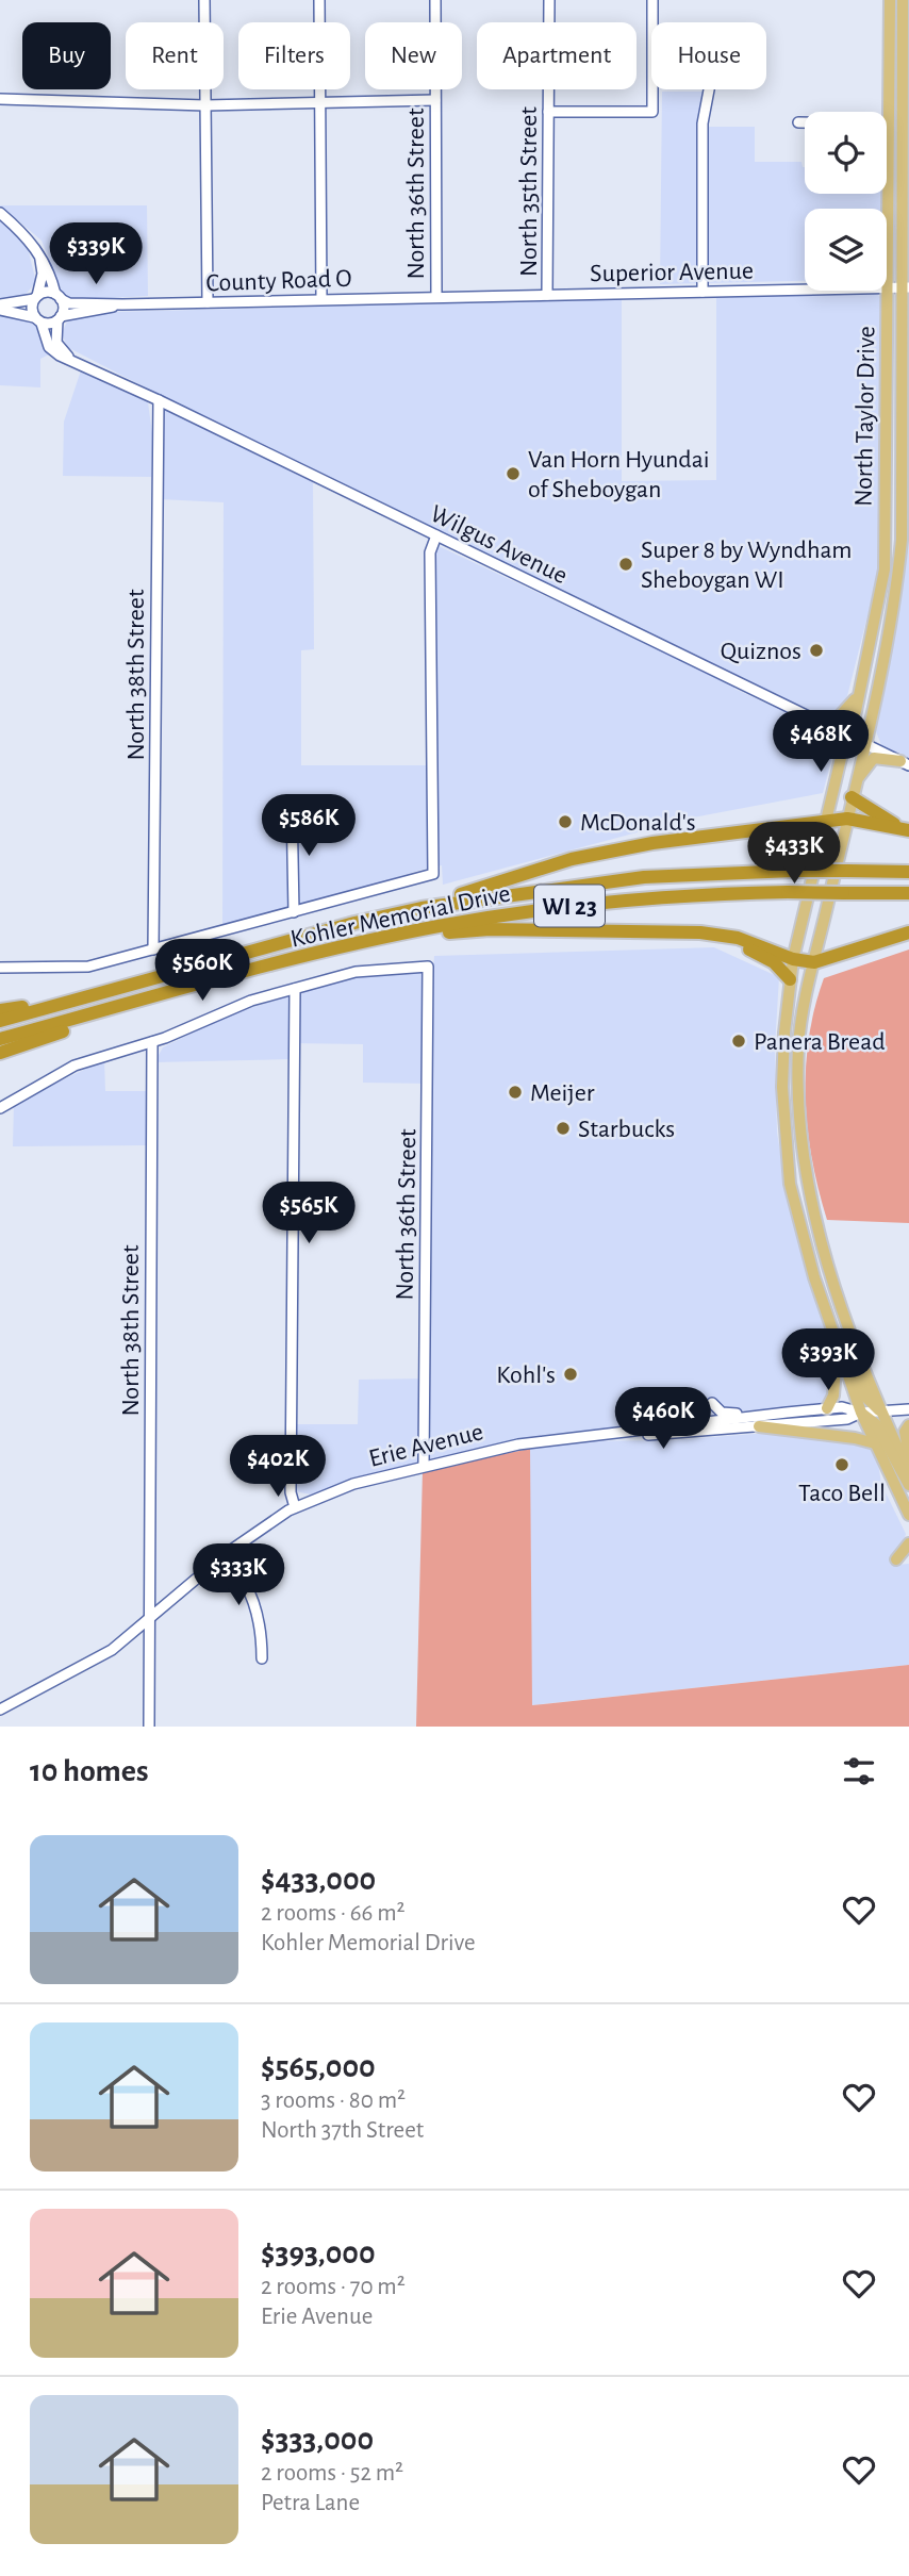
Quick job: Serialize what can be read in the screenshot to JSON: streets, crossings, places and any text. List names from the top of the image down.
{
  "streets": {
    "highway": ["WI 23", "Kohler Memorial Drive"],
    "main road": ["North Taylor Drive"],
    "street": [
      "North 35th Street",
      "North 36th Street",
      "Superior Avenue",
      "County Road O",
      "Wilgus Avenue",
      "North 38th Street",
      "Erie Avenue"
    ]
  },
  "crossings": [
    ["North 35th Street", "Superior Avenue"],
    ["North 36th Street", "Superior Avenue"],
    ["North 36th Street", "County Road O"],
    ["North 36th Street", "Erie Avenue"],
    ["Superior Avenue", "County Road O"],
    ["Superior Avenue", "North Taylor Drive"],
    ["County Road O", "Wilgus Avenue"],
    ["North Taylor Drive", "Wilgus Avenue"],
    ["North Taylor Drive", "Erie Avenue"],
    ["Wilgus Avenue", "North 38th Street"],
    ["North 38th Street", "Erie Avenue"]
  ],
  "places": [
    "Van Horn Hyundai of Sheboygan",
    "Super 8 by Wyndham Sheboygan WI",
    "Quiznos",
    "McDonald's",
    "Panera Bread",
    "Meijer",
    "Starbucks",
    "Kohl's",
    "Taco Bell"
  ],
  "page": {
    "chip": [
      "Buy",
      "Rent",
      "Filters",
      "New",
      "Apartment",
      "House"
    ],
    "price": [
      "$339K",
      "$468K",
      "$586K",
      "$433K",
      "$560K",
      "$565K",
      "$393K",
      "$460K",
      "$402K",
      "$333K"
    ],
    "heading": "10 homes",
    "list": [
      {
        "name": "$433,000",
        "note": "2 rooms · 66 m² · Kohler Memorial Drive"
      },
      {
        "name": "$565,000",
        "note": "3 rooms · 80 m² · North 37th Street"
      },
      {
        "name": "$393,000",
        "note": "2 rooms · 70 m² · Erie Avenue"
      },
      {
        "name": "$333,000",
        "note": "2 rooms · 52 m² · Petra Lane"
      }
    ]
  }
}
